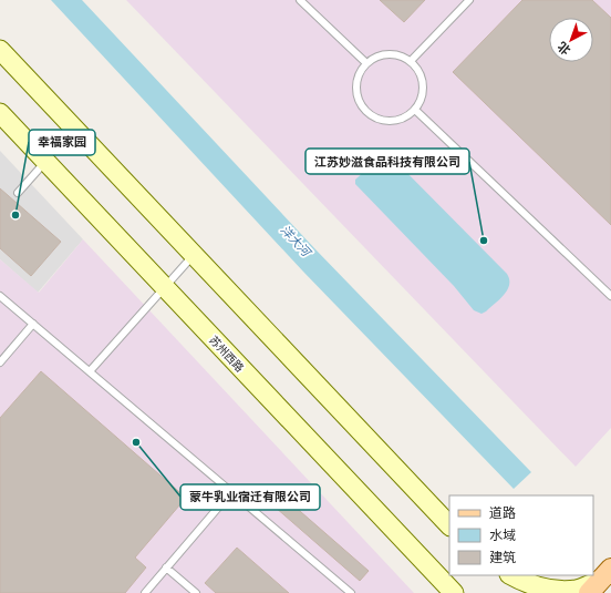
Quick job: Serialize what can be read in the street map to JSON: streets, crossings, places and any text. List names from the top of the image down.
{
  "streets": {
    "main road": ["苏州西路"]
  },
  "water": ["洋大河"],
  "places": ["幸福家园", "江苏妙滋食品科技有限公司", "蒙牛乳业宿迁有限公司"],
  "legend": ["道路", "水域", "建筑"],
  "north": "bottom left"
}
